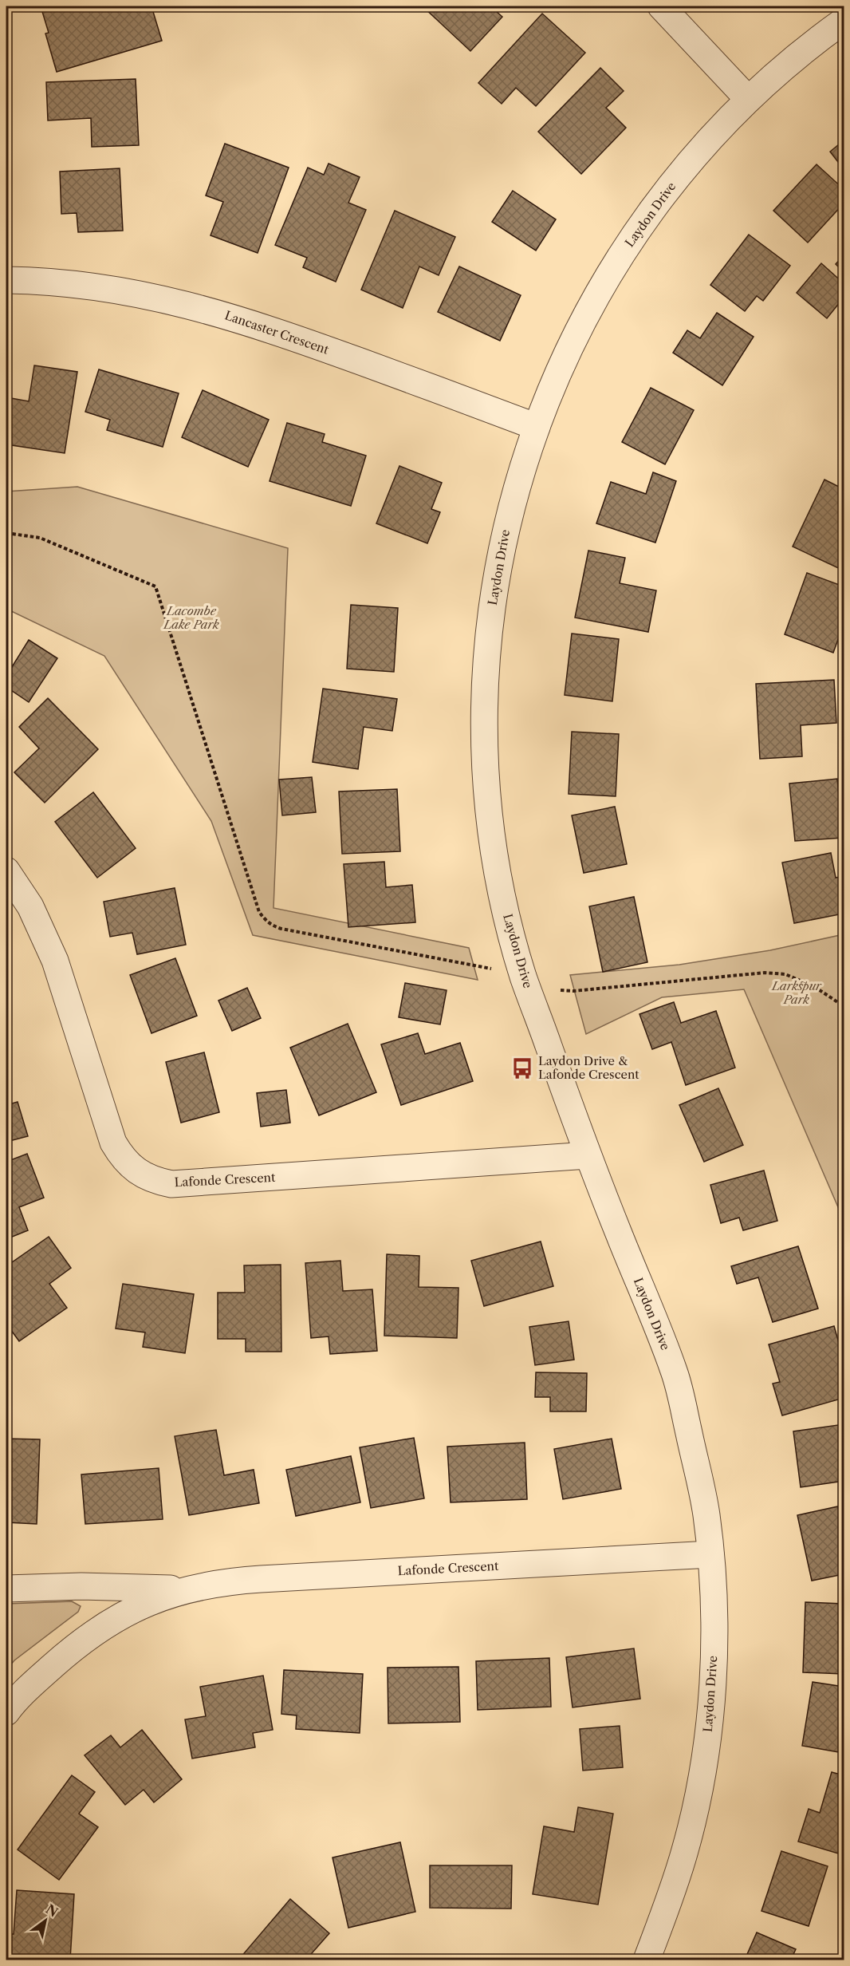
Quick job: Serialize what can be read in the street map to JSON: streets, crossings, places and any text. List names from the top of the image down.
{
  "streets": {
    "street": ["Laydon Drive", "Lancaster Crescent", "Lafonde Crescent"]
  },
  "crossings": [
    ["Laydon Drive", "Lancaster Crescent"],
    ["Laydon Drive", "Lafonde Crescent"]
  ],
  "parks": ["Lacombe Lake Park", "Larkspur Park"],
  "places": {
    "bus stop": ["Laydon Drive & Lafonde Crescent"]
  },
  "north": "top right"
}
